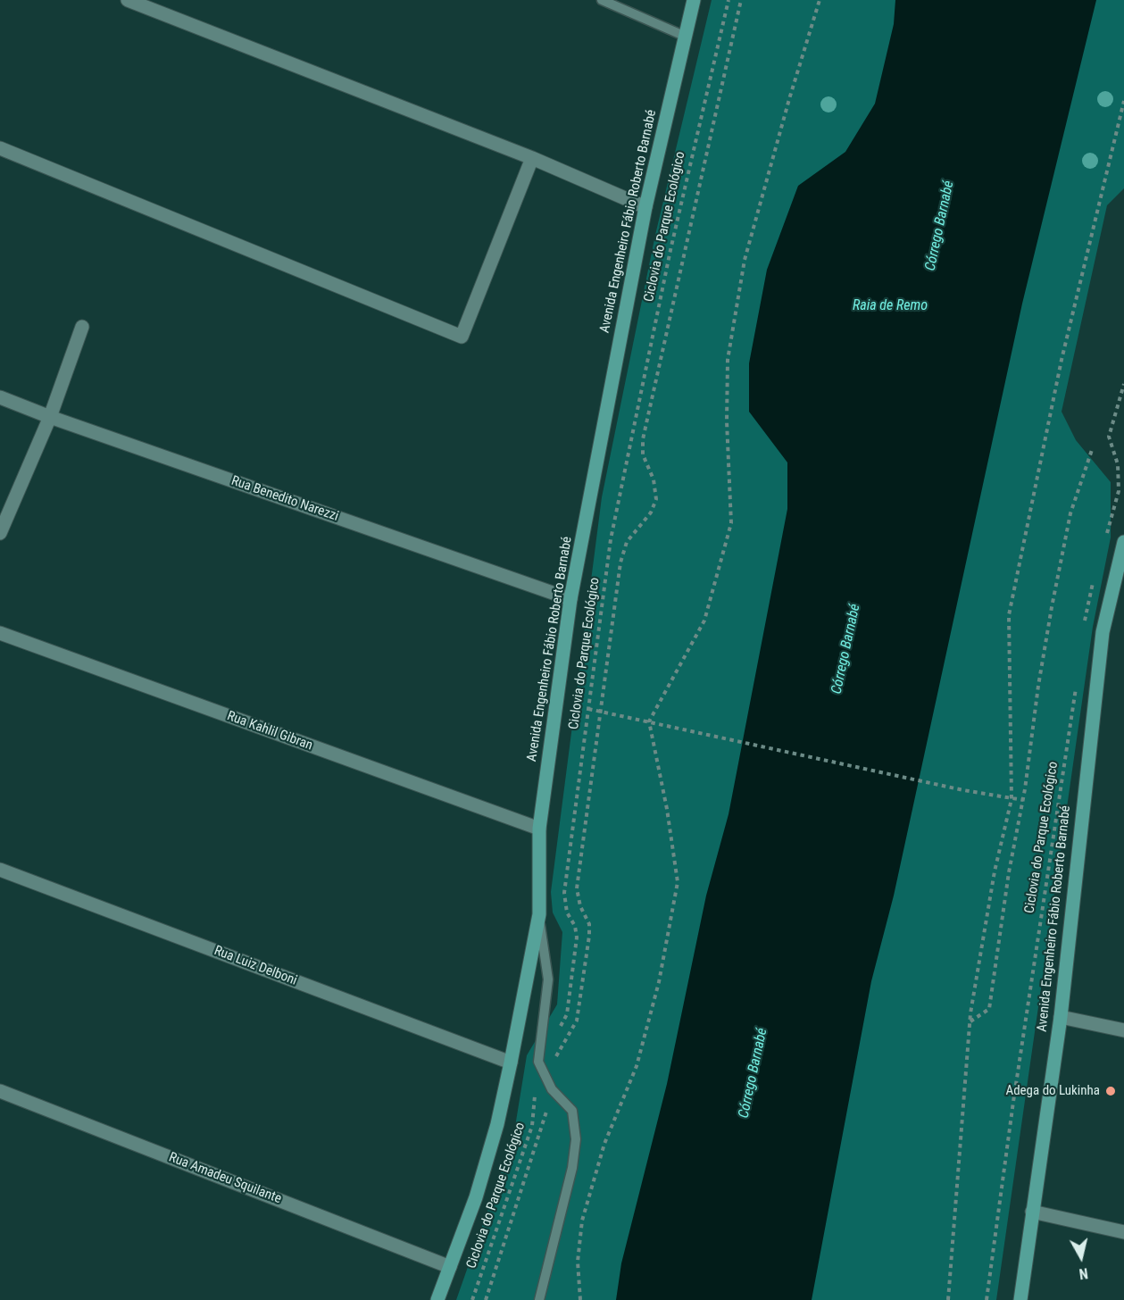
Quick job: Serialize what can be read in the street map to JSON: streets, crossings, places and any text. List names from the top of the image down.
{
  "streets": {
    "main road": ["Avenida Engenheiro Fábio Roberto Barnabé"],
    "street": [
      "Rua Benedito Narezzi",
      "Rua Kahlil Gibran",
      "Rua Luiz Delboni",
      "Rua Amadeu Squilante"
    ],
    "path": ["Ciclovia do Parque Ecológico"]
  },
  "crossings": [
    ["Avenida Engenheiro Fábio Roberto Barnabé", "Rua Benedito Narezzi"],
    ["Avenida Engenheiro Fábio Roberto Barnabé", "Rua Kahlil Gibran"],
    ["Avenida Engenheiro Fábio Roberto Barnabé", "Rua Luiz Delboni"],
    ["Avenida Engenheiro Fábio Roberto Barnabé", "Rua Amadeu Squilante"]
  ],
  "water": ["Córrego Barnabé", "Raia de Remo"],
  "places": ["Adega do Lukinha"],
  "north": "bottom"
}
